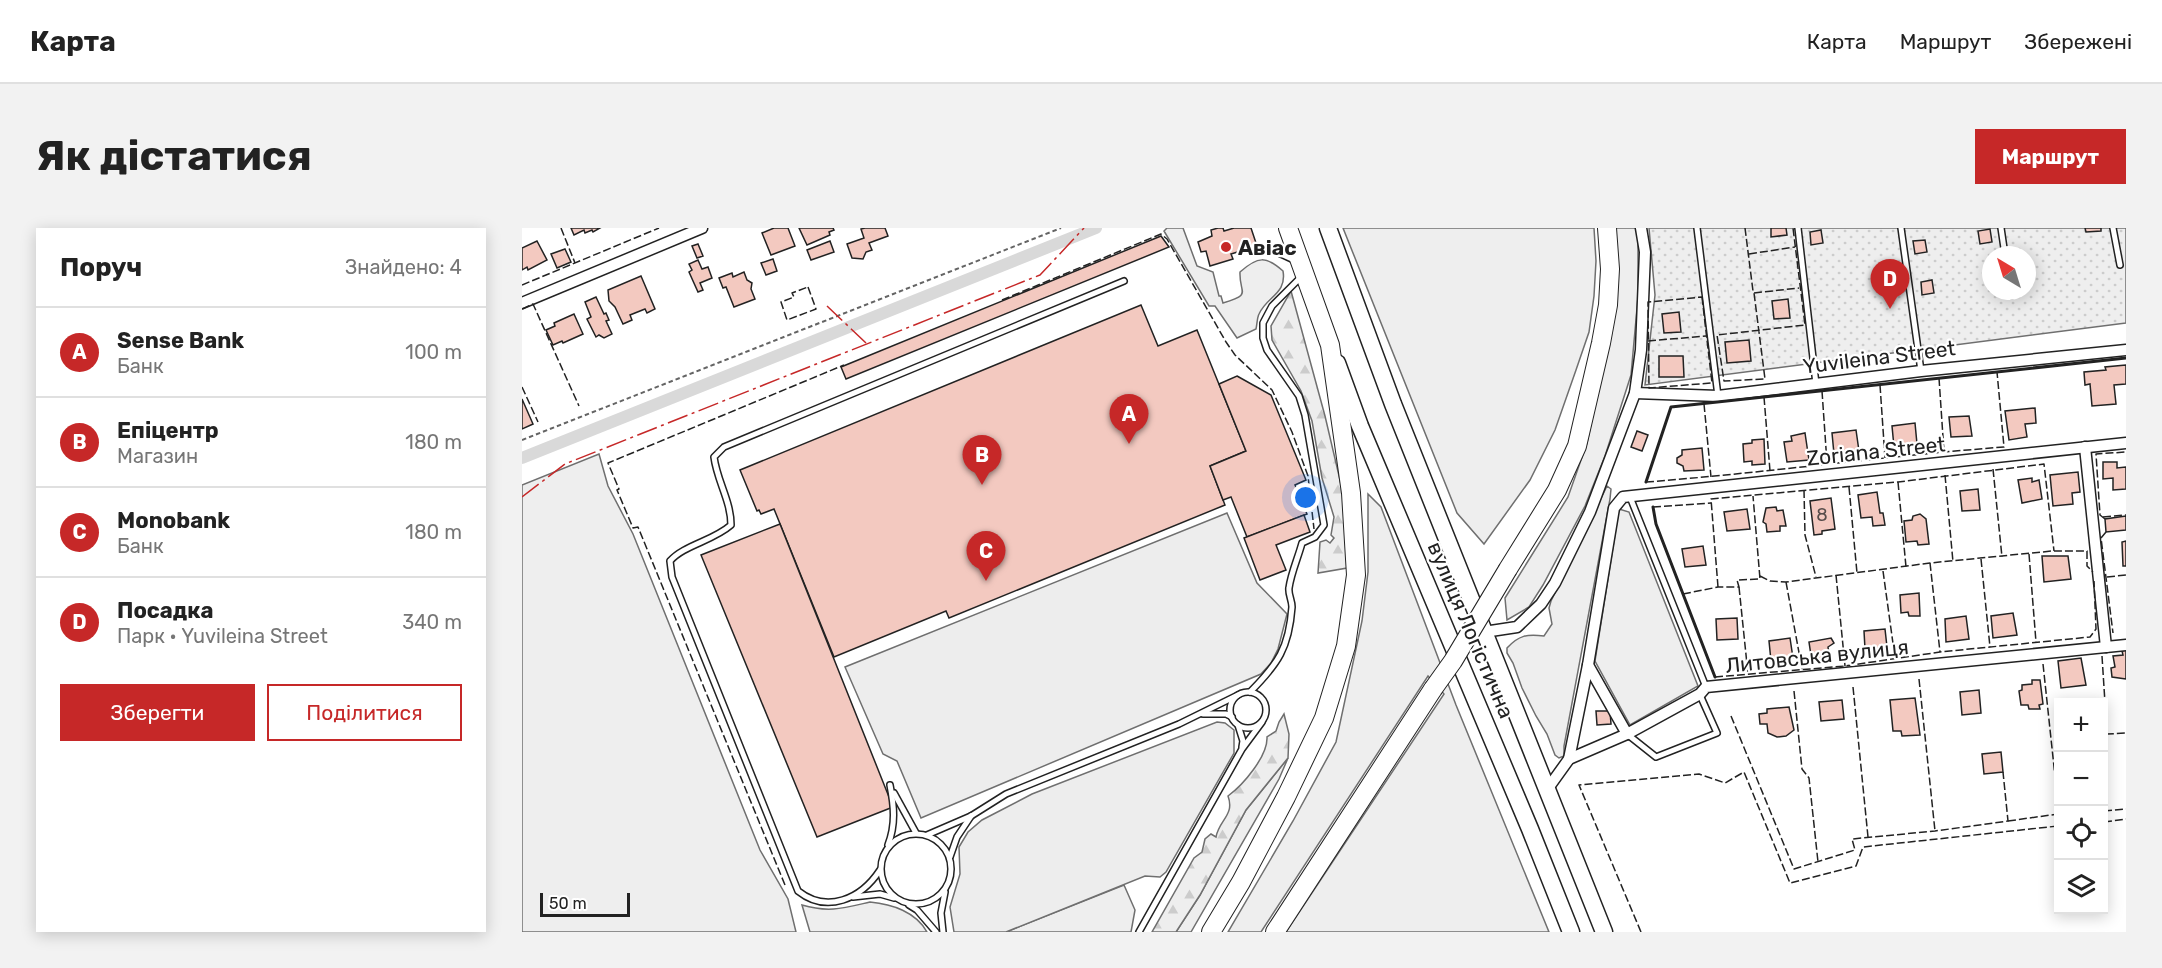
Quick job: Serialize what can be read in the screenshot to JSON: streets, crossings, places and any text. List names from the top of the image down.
{
  "streets": {
    "main road": ["вулиця Логістична"],
    "street": ["Yuvileina Street", "Zoriana Street", "Литовська вулиця"]
  },
  "places": ["Авіас"],
  "house_numbers": ["8"],
  "scale_bar": "50 m",
  "north": "top left",
  "page": {
    "header": "Карта",
    "nav": ["Карта", "Маршрут", "Збережені"],
    "buttons": [
      "Маршрут",
      ["Зберегти", "Поділитися"]
    ],
    "title": "Як дістатися",
    "heading": ["Поруч", "Знайдено: 4"],
    "pins": [
      "D",
      "A",
      "B",
      "C"
    ],
    "list": [
      {
        "mark": "A",
        "name": "Sense Bank",
        "note": "Банк",
        "value": "100 m"
      },
      {
        "mark": "B",
        "name": "Епіцентр",
        "note": "Магазин",
        "value": "180 m"
      },
      {
        "mark": "C",
        "name": "Monobank",
        "note": "Банк",
        "value": "180 m"
      },
      {
        "mark": "D",
        "name": "Посадка",
        "note": "Парк · Yuvileina Street",
        "value": "340 m"
      }
    ],
    "map_buttons": ["+", "−"],
    "scale": "50 m"
  }
}
